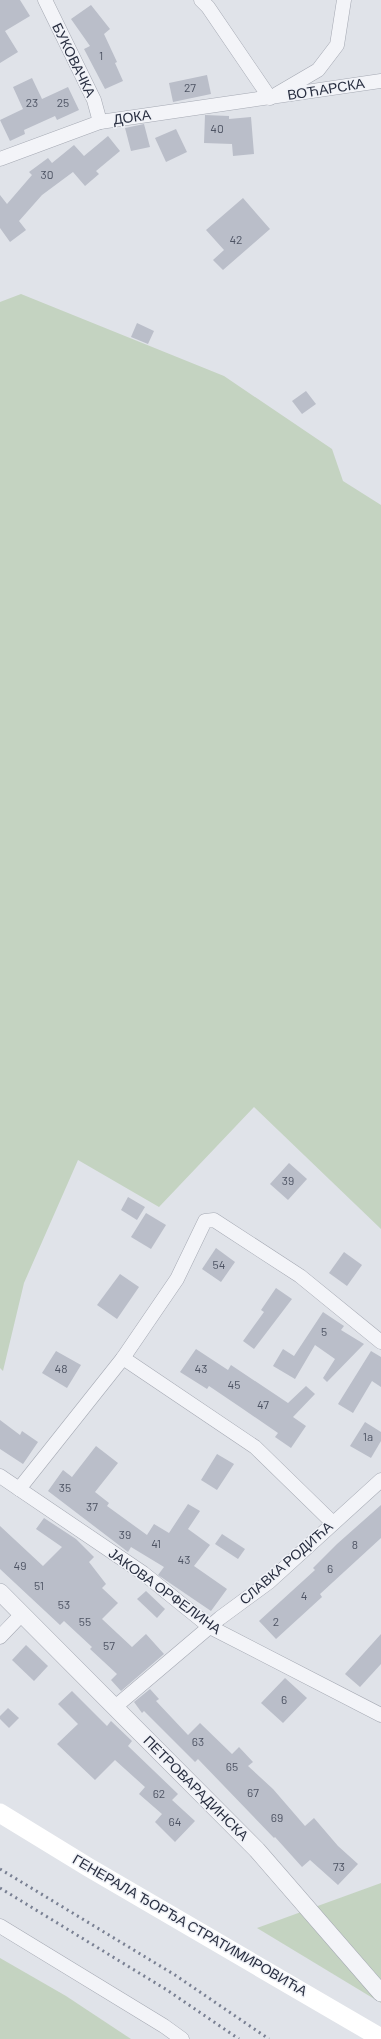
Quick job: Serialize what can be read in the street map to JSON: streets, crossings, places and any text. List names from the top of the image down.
{
  "streets": {
    "main road": ["ГЕНЕРАЛА ЂОРЂА СТРАТИМИРОВИЋА"],
    "street": [
      "БУКОВАЧКА",
      "ВОЋАРСКА",
      "ДОКА",
      "СЛАВКА РОДИЋА",
      "ЈАКОВА ОРФЕЛИНА",
      "ПЕТРОВАРАДИНСКА"
    ]
  },
  "crossings": [
    ["БУКОВАЧКА", "ДОКА"],
    ["ВОЋАРСКА", "ДОКА"],
    ["СЛАВКА РОДИЋА", "ЈАКОВА ОРФЕЛИНА"],
    ["СЛАВКА РОДИЋА", "ПЕТРОВАРАДИНСКА"]
  ],
  "house_numbers": [
    "1",
    "27",
    "23",
    "25",
    "40",
    "30",
    "42",
    "39",
    "54",
    "5",
    "48",
    "43",
    "45",
    "47",
    "1a",
    "35",
    "37",
    "39",
    "41",
    "8",
    "43",
    "49",
    "6",
    "51",
    "4",
    "53",
    "55",
    "2",
    "57",
    "6",
    "63",
    "65",
    "67",
    "62",
    "69",
    "64",
    "73"
  ]
}
